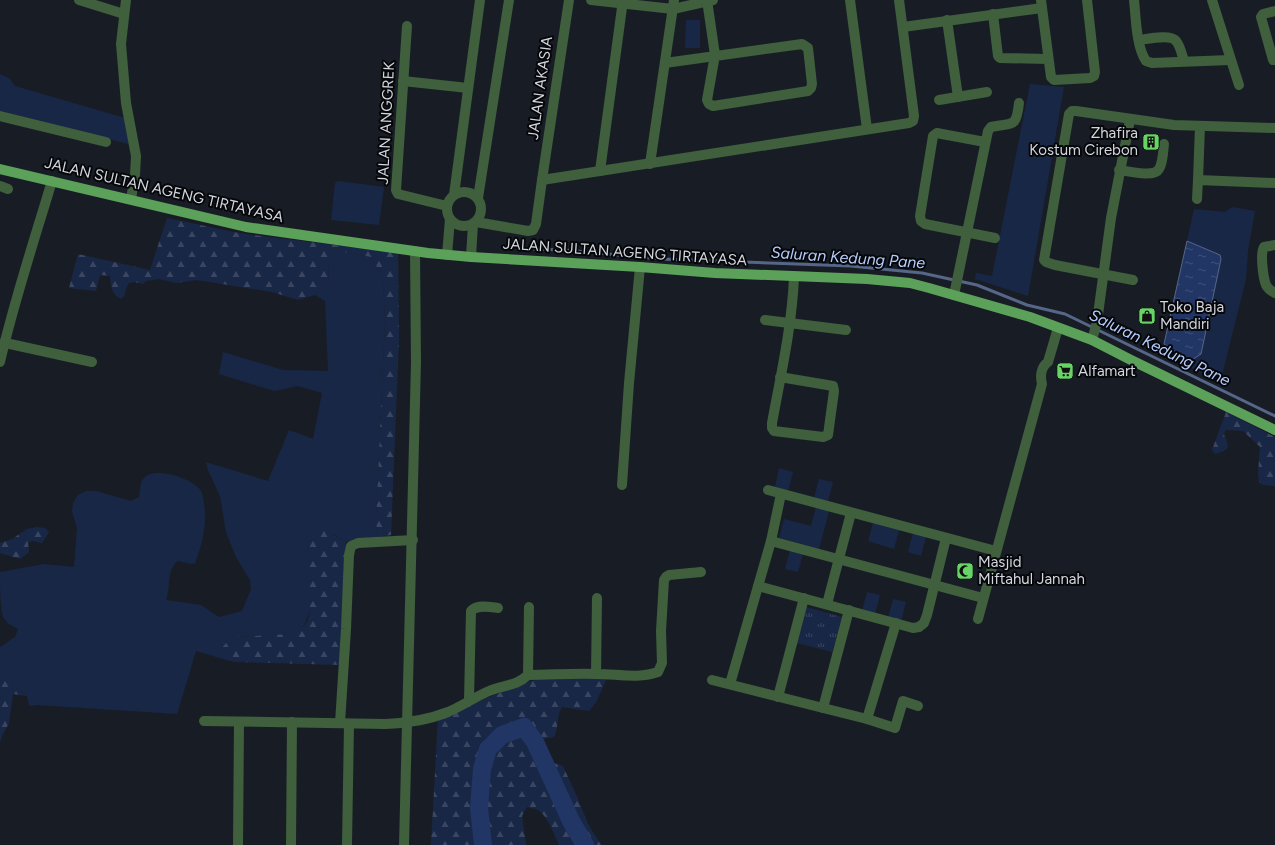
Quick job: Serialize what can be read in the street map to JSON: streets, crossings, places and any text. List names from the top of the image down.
{
  "streets": {
    "main road": ["JALAN SULTAN AGENG TIRTAYASA"],
    "street": ["JALAN AKASIA", "JALAN ANGGREK"]
  },
  "crossings": [
    ["JALAN AKASIA", "JALAN ANGGREK"]
  ],
  "water": ["Saluran Kedung Pane"],
  "places": {
    "building": ["Zhafira Kostum Cirebon"],
    "shop": ["Toko Baja Mandiri"],
    "supermarket": ["Alfamart"],
    "mosque": ["Masjid Miftahul Jannah"]
  }
}
